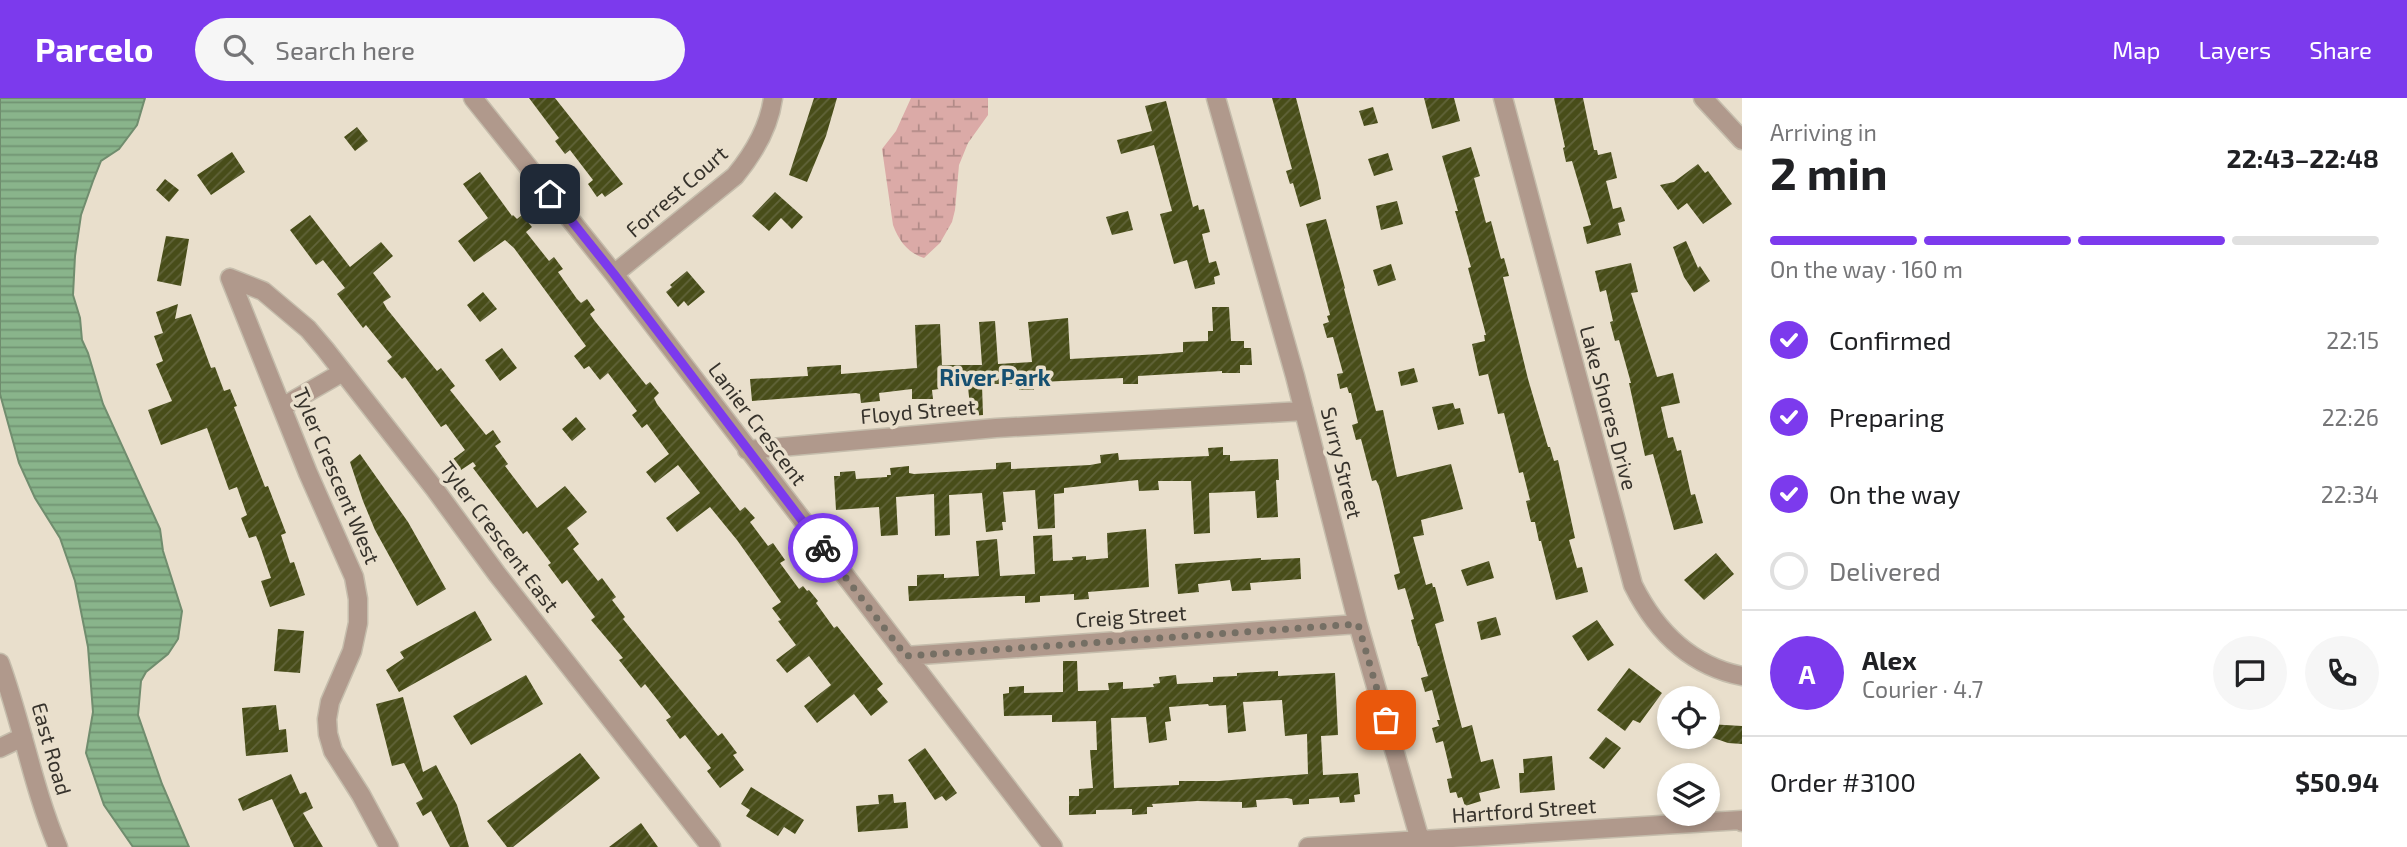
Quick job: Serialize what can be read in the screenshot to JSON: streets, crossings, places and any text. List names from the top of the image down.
{
  "streets": {
    "street": [
      "Forrest Court",
      "Lake Shores Drive",
      "Floyd Street",
      "Lanier Crescent",
      "Surry Street",
      "Tyler Crescent West",
      "Tyler Crescent East",
      "Creig Street",
      "East Road",
      "Hartford Street"
    ]
  },
  "crossings": [
    ["Forrest Court", "Lanier Crescent"],
    ["Floyd Street", "Lanier Crescent"],
    ["Floyd Street", "Surry Street"],
    ["Lanier Crescent", "Creig Street"],
    ["Surry Street", "Creig Street"],
    ["Surry Street", "Hartford Street"],
    ["Tyler Crescent West", "Tyler Crescent East"]
  ],
  "districts": ["River Park"],
  "page": {
    "header": "Parcelo",
    "search": "Search here",
    "nav": ["Map", "Layers", "Share"],
    "heading": ["2 min", "Arriving in", "22:43–22:48"],
    "panel": [
      "Alex",
      "Courier · 4.7",
      "Order #3100",
      "$50.94"
    ],
    "bar": "On the way · 160 m",
    "list": [
      ["Confirmed", "22:15"],
      ["Preparing", "22:26"],
      ["On the way", "22:34"],
      "Delivered"
    ],
    "round": "A"
  }
}
